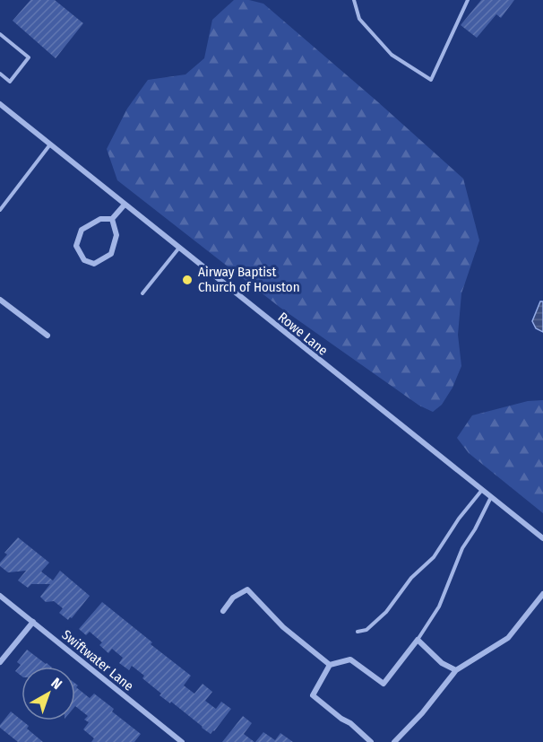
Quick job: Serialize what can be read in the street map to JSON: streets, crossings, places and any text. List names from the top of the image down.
{
  "streets": {
    "street": ["Rowe Lane", "Swiftwater Lane"]
  },
  "places": ["Airway Baptist Church of Houston"],
  "north": "top right"
}
